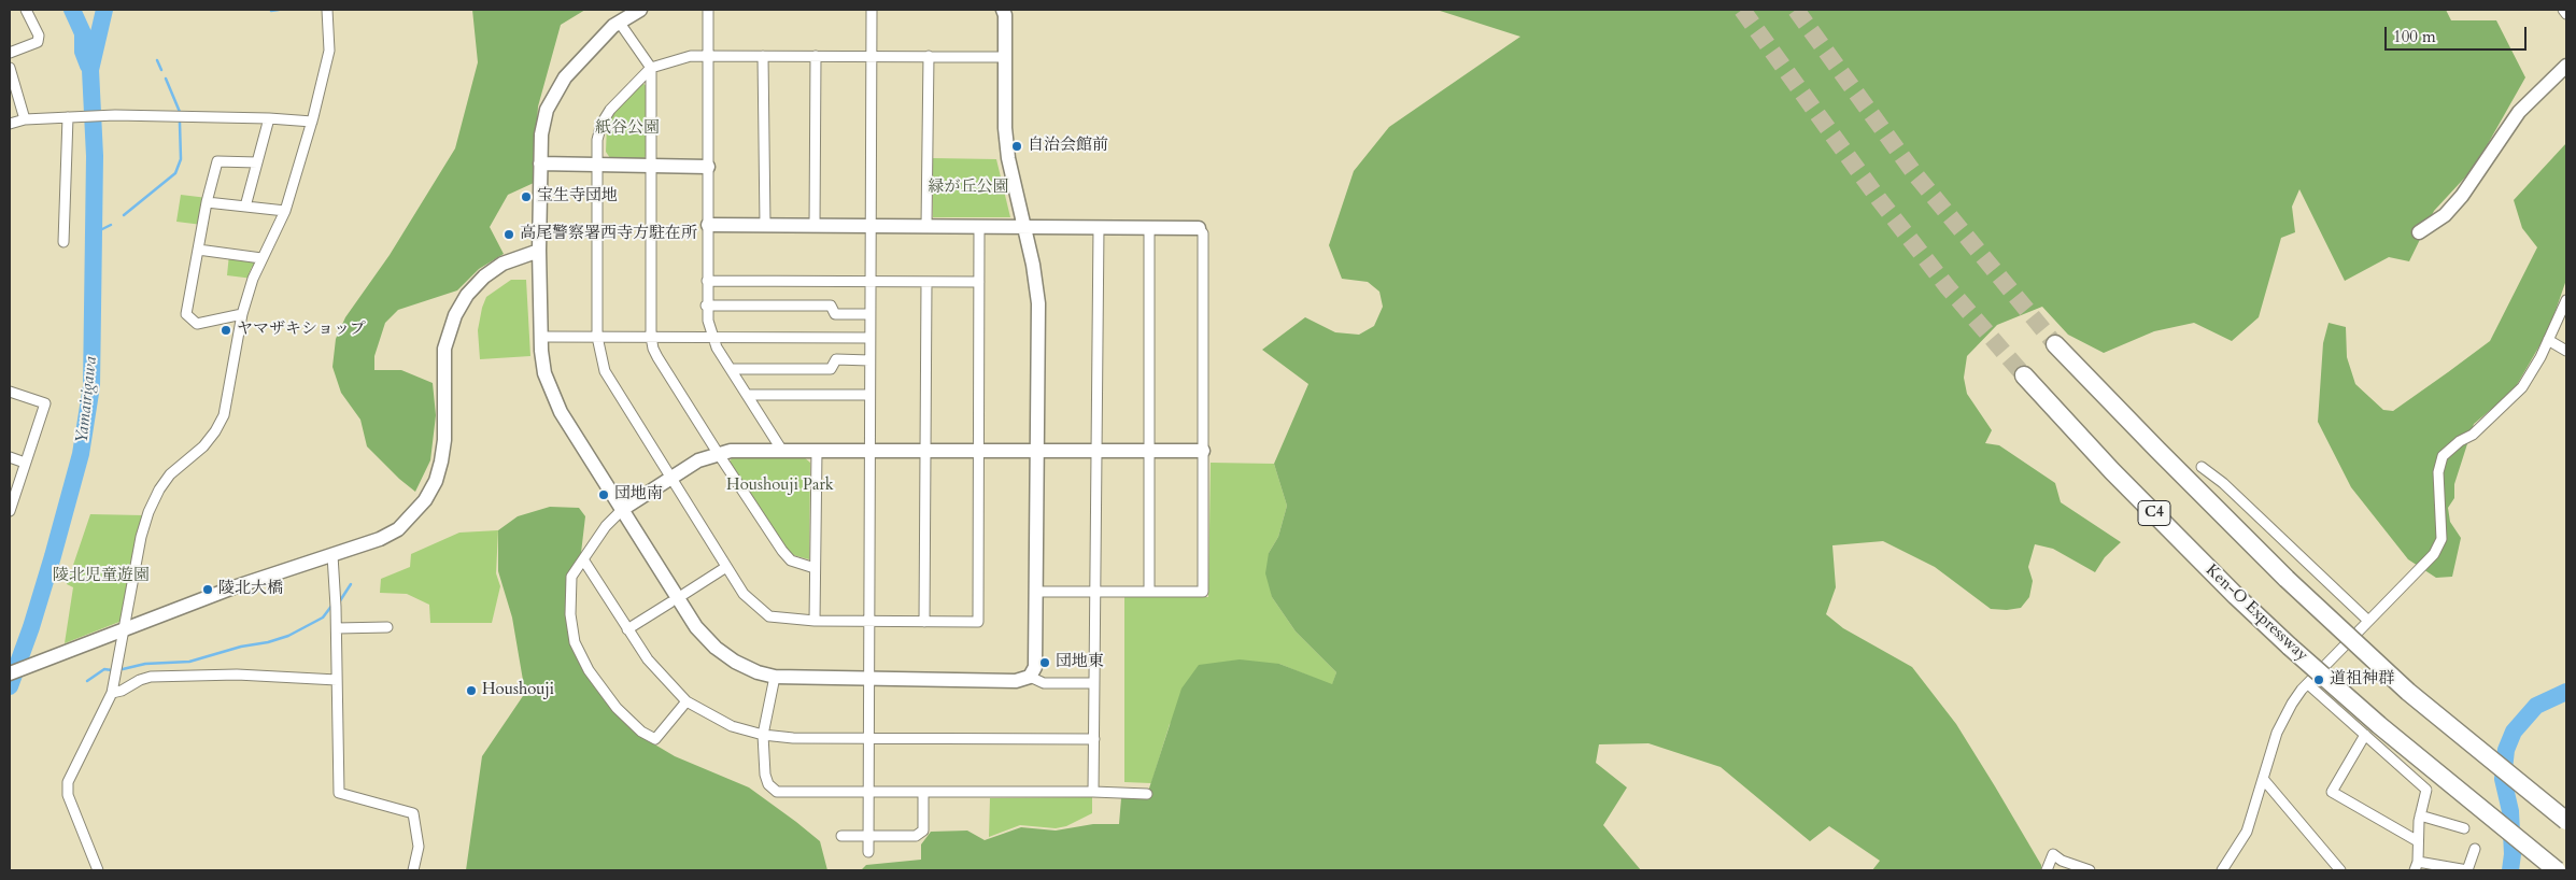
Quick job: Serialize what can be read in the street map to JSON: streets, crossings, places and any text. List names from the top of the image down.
{
  "streets": {
    "highway": ["C4", "Ken-O Expressway"]
  },
  "water": ["Yamairigawa"],
  "parks": [
    "紙谷公園",
    "緑が丘公園",
    "Houshouji Park",
    "陵北児童遊園"
  ],
  "places": [
    "自治会館前",
    "宝生寺団地",
    "高尾警察署西寺方駐在所",
    "ヤマザキショップ",
    "団地南",
    "陵北大橋",
    "団地東",
    "道祖神群",
    "Houshouji"
  ],
  "scale_bar": "100 m"
}
